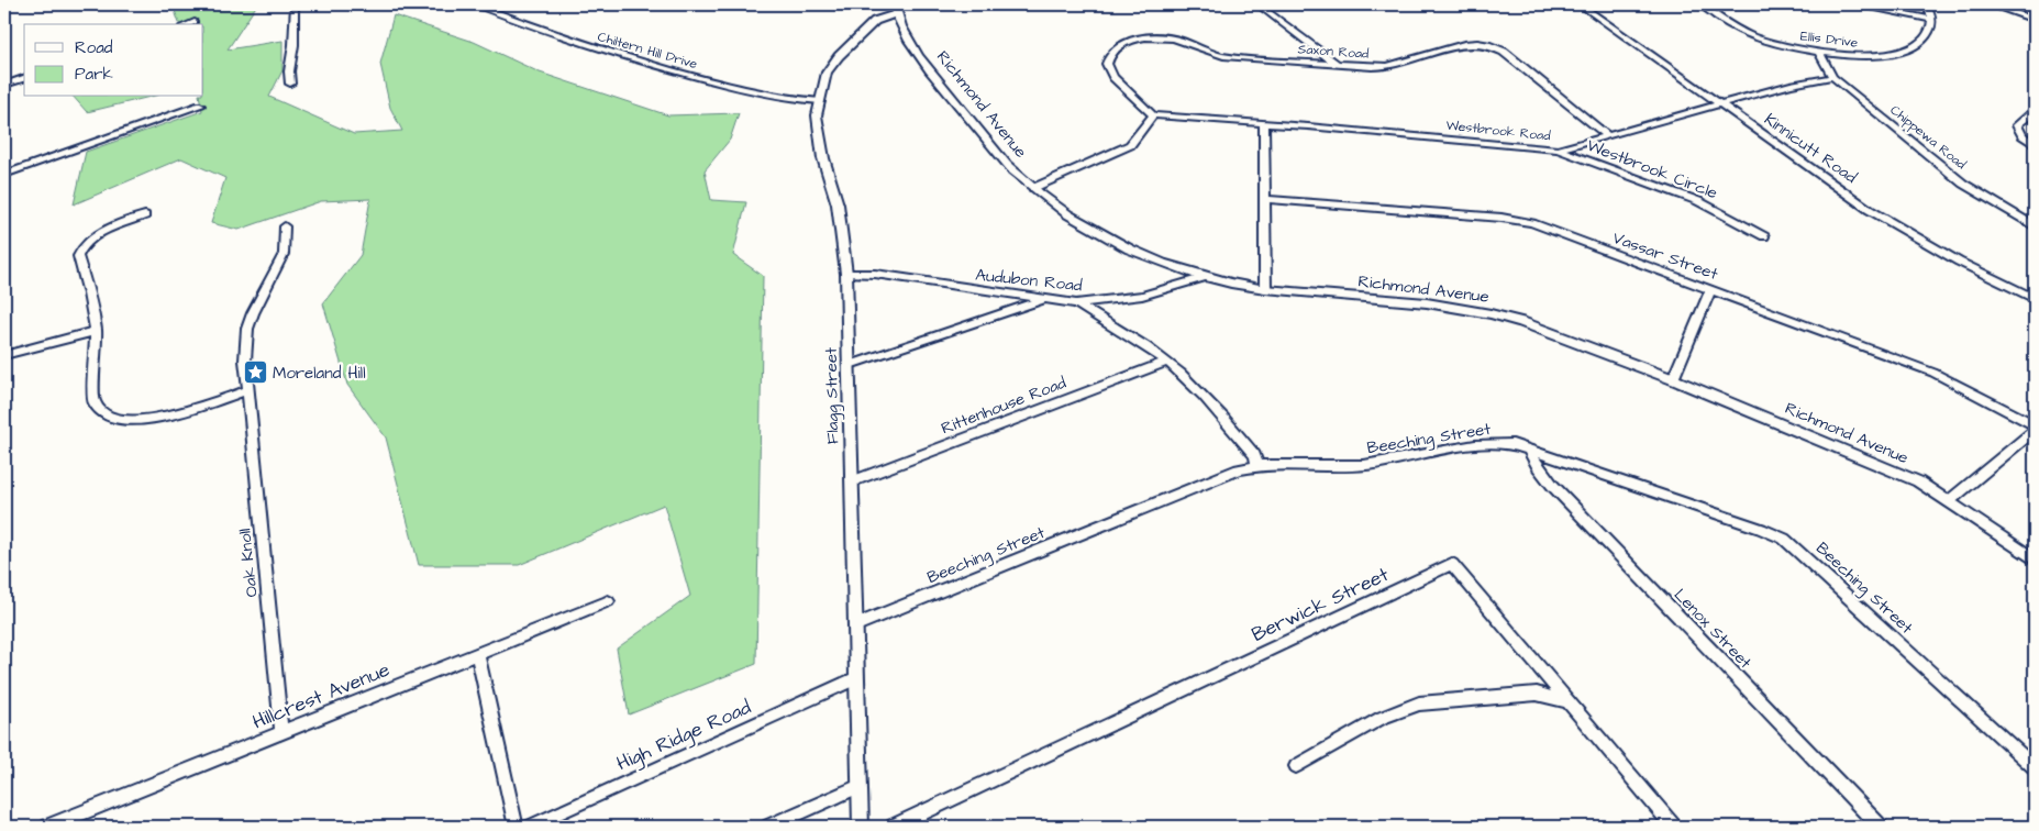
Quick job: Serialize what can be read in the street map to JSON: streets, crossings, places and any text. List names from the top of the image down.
{
  "streets": {
    "street": [
      "Ellis Drive",
      "Chiltern Hill Drive",
      "Saxon Road",
      "Richmond Avenue",
      "Westbrook Road",
      "Chippewa Road",
      "Kinnicutt Road",
      "Westbrook Circle",
      "Vassar Street",
      "Audubon Road",
      "Flagg Street",
      "Rittenhouse Road",
      "Beeching Street",
      "Oak Knoll",
      "Berwick Street",
      "Lenox Street",
      "Hillcrest Avenue",
      "High Ridge Road"
    ]
  },
  "crossings": [
    ["Ellis Drive", "Chippewa Road"],
    ["Chiltern Hill Drive", "Flagg Street"],
    ["Saxon Road", "Westbrook Road"],
    ["Richmond Avenue", "Audubon Road"],
    ["Richmond Avenue", "Flagg Street"],
    ["Westbrook Road", "Chippewa Road"],
    ["Westbrook Road", "Kinnicutt Road"],
    ["Westbrook Road", "Westbrook Circle"],
    ["Audubon Road", "Flagg Street"],
    ["Flagg Street", "Rittenhouse Road"],
    ["Flagg Street", "Beeching Street"],
    ["Flagg Street", "High Ridge Road"],
    ["Beeching Street", "Lenox Street"],
    ["Oak Knoll", "Hillcrest Avenue"]
  ],
  "places": {
    "place": ["Moreland Hill"]
  },
  "legend": ["Road", "Park"]
}
